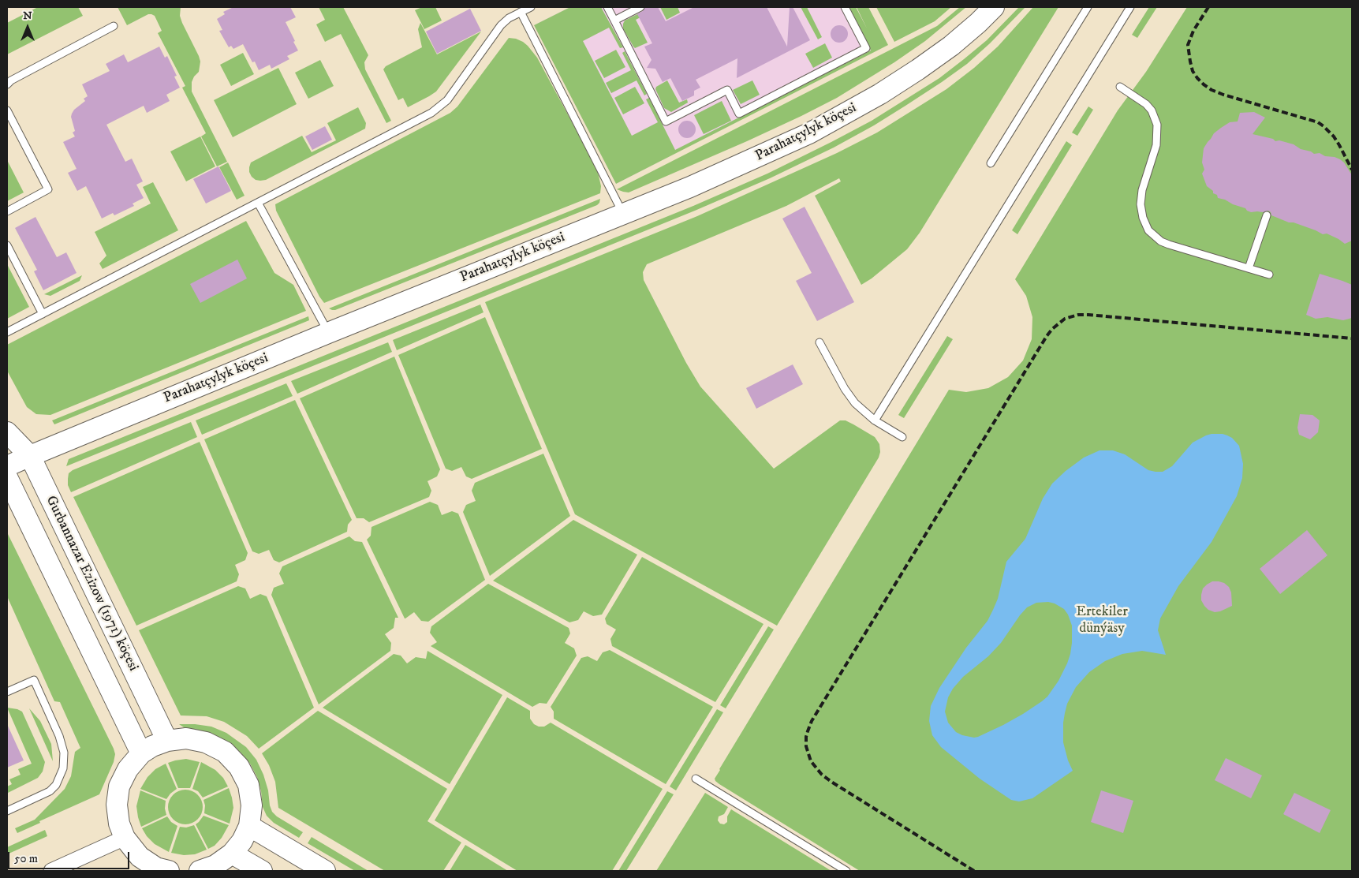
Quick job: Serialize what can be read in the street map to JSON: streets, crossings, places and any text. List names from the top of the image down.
{
  "streets": {
    "street": ["Parahatçylyk köçesi", "Gurbannazar Ezizow (1971) köçesi"]
  },
  "crossings": [
    ["Parahatçylyk köçesi", "Gurbannazar Ezizow (1971) köçesi"]
  ],
  "parks": ["Ertekiler dünýäsy"],
  "scale_bar": "50 m",
  "north": "top"
}
